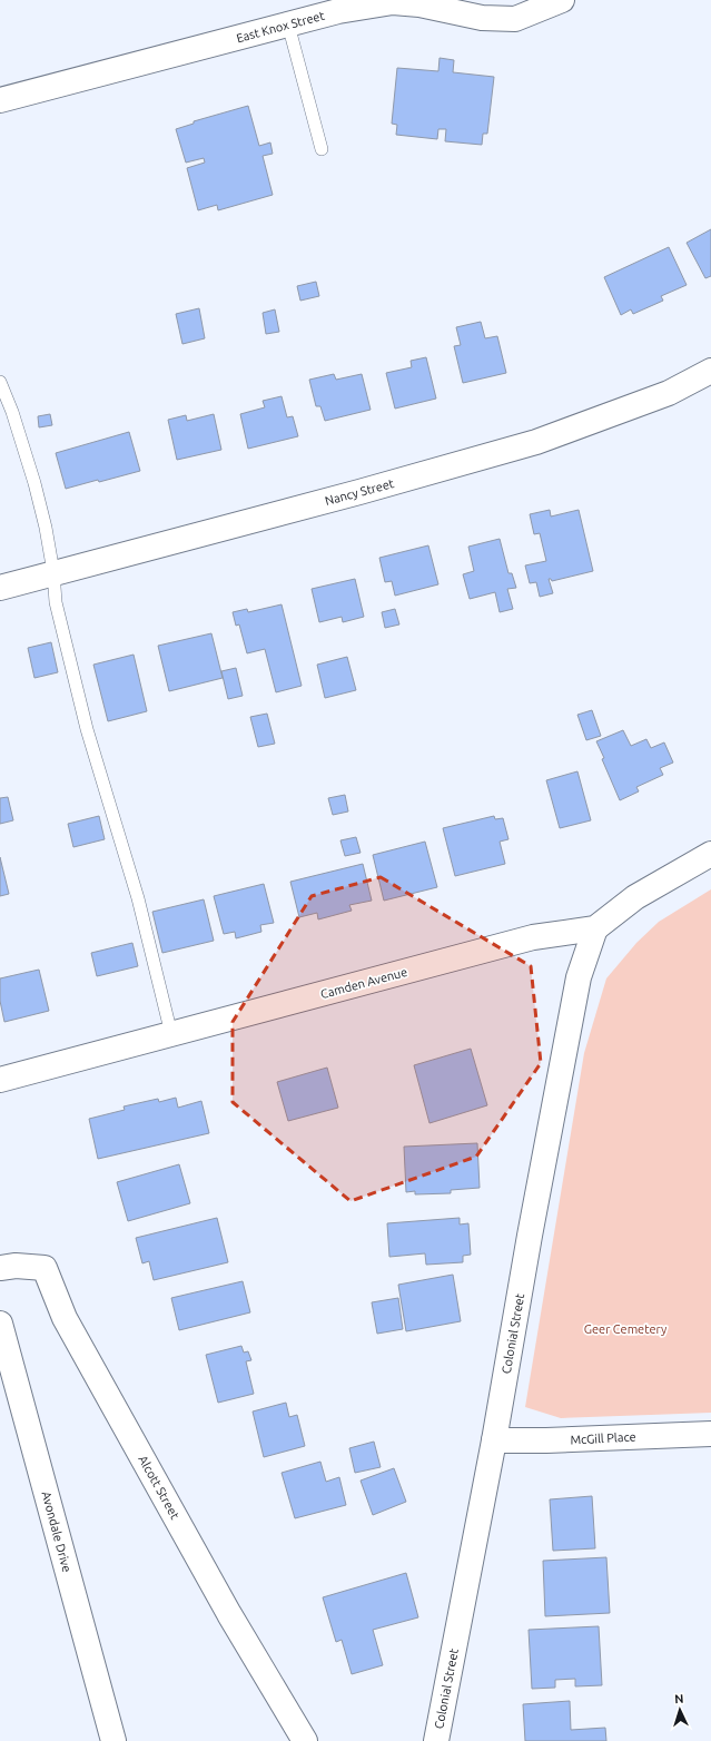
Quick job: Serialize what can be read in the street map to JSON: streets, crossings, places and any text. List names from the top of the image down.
{
  "streets": {
    "street": [
      "East Knox Street",
      "Nancy Street",
      "Camden Avenue",
      "Colonial Street",
      "McGill Place",
      "Alcott Street",
      "Avondale Drive"
    ]
  },
  "crossings": [
    ["Camden Avenue", "Colonial Street"],
    ["Colonial Street", "McGill Place"]
  ],
  "parks": ["Geer Cemetery"],
  "north": "top"
}
